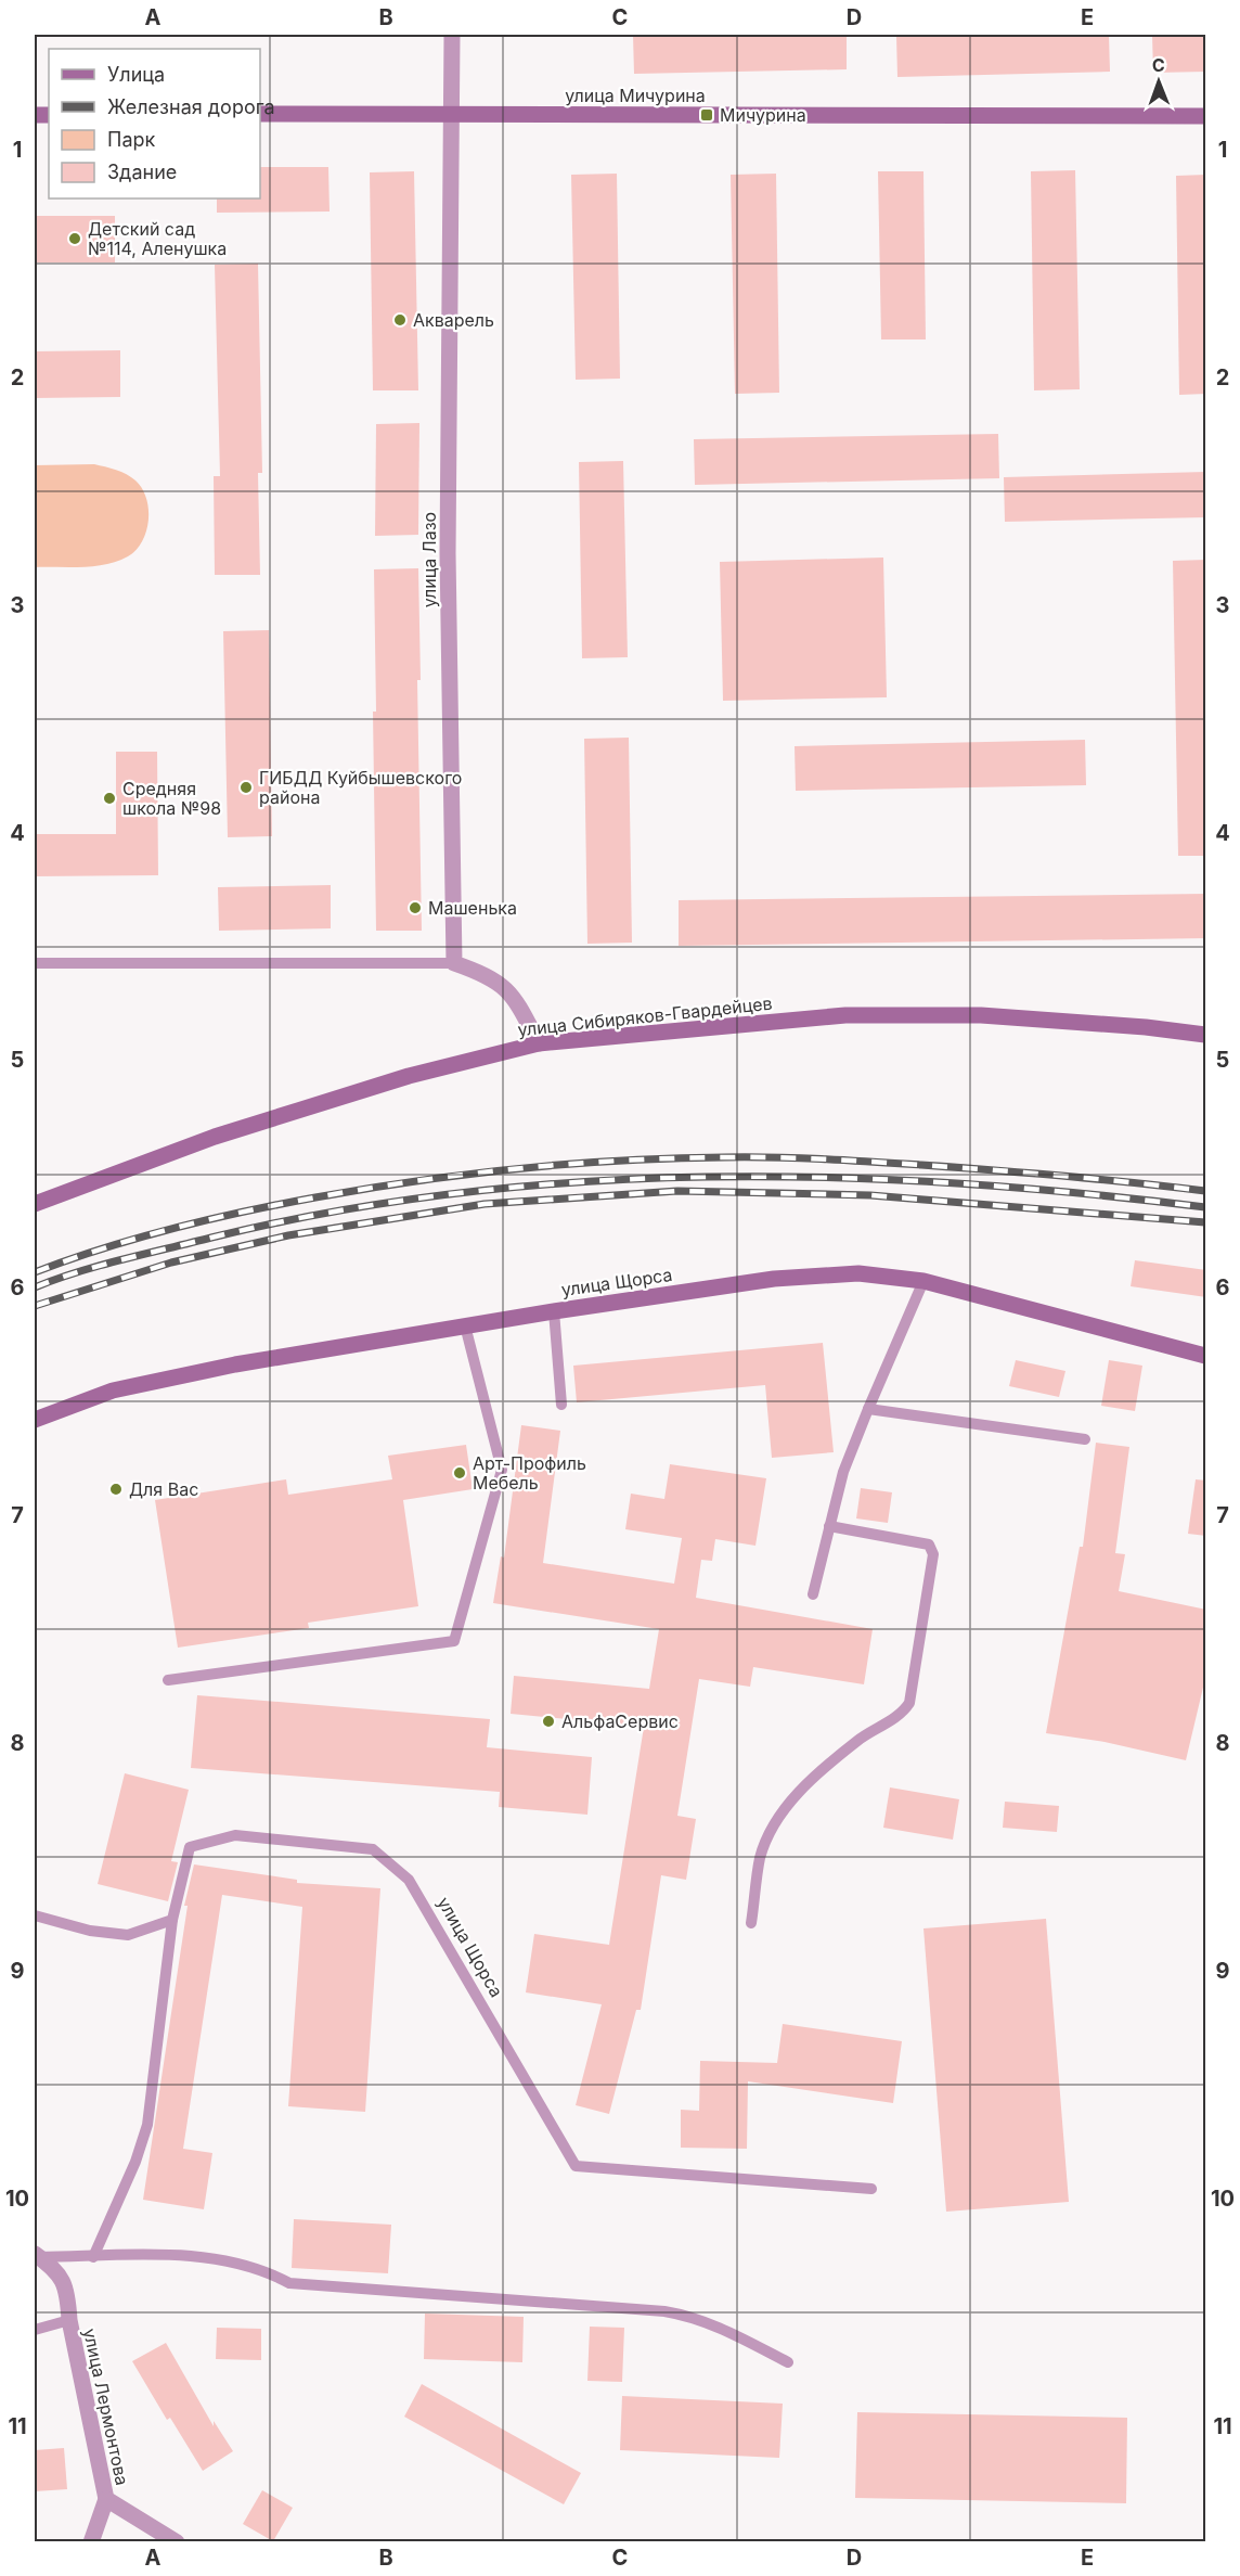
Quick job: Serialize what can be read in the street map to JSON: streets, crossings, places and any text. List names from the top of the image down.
{
  "streets": {
    "street": [
      "улица Мичурина",
      "улица Лазо",
      "улица Сибиряков-Гвардейцев",
      "улица Щорса",
      "улица Лермонтова"
    ]
  },
  "crossings": [
    ["улица Мичурина", "улица Лазо"]
  ],
  "places": {
    "transit": ["Мичурина"],
    "other": [
      "Детский сад №114, Аленушка",
      "Акварель",
      "ГИБДД Куйбышевского района",
      "Средняя школа №98",
      "Машенька",
      "Арт-Профиль Мебель",
      "Для Вас",
      "АльфаСервис"
    ]
  },
  "legend": [
    "Улица",
    "Железная дорога",
    "Парк",
    "Здание"
  ],
  "north": "top",
  "grid": {
    "columns": [
      "A",
      "B",
      "C",
      "D",
      "E"
    ],
    "rows": [
      "1",
      "2",
      "3",
      "4",
      "5",
      "6",
      "7",
      "8",
      "9",
      "10",
      "11"
    ]
  }
}
